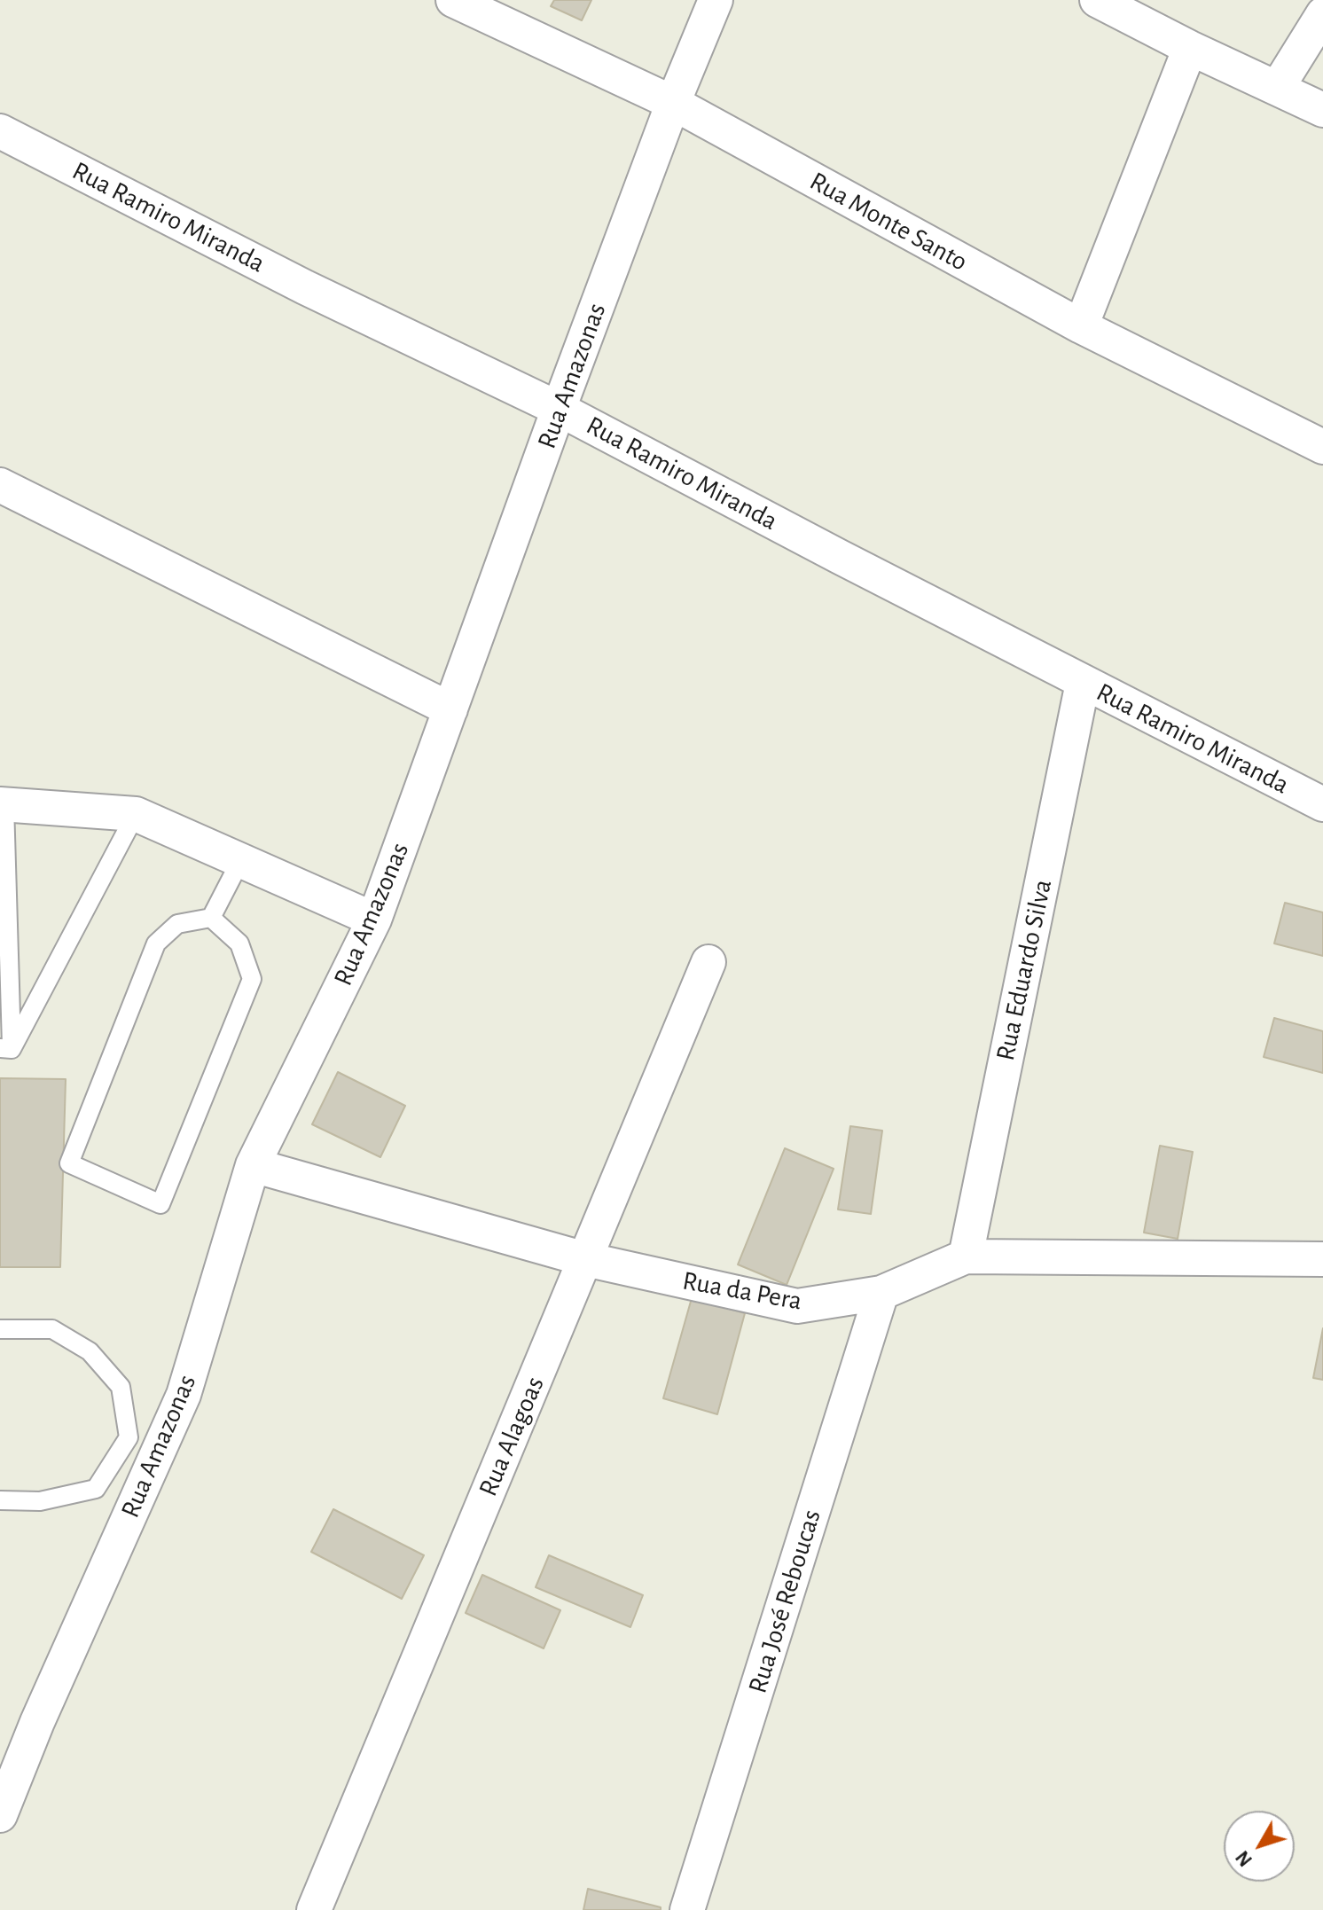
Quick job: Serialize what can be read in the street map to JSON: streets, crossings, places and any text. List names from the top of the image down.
{
  "streets": {
    "street": [
      "Rua Ramiro Miranda",
      "Rua Monte Santo",
      "Rua Amazonas",
      "Rua Eduardo Silva",
      "Rua da Pera",
      "Rua Alagoas",
      "Rua José Reboucas"
    ]
  },
  "crossings": [
    ["Rua Ramiro Miranda", "Rua Amazonas"],
    ["Rua Ramiro Miranda", "Rua Eduardo Silva"],
    ["Rua Monte Santo", "Rua Amazonas"],
    ["Rua Amazonas", "Rua da Pera"],
    ["Rua Eduardo Silva", "Rua da Pera"],
    ["Rua da Pera", "Rua Alagoas"],
    ["Rua da Pera", "Rua José Reboucas"]
  ],
  "north": "bottom left"
}
